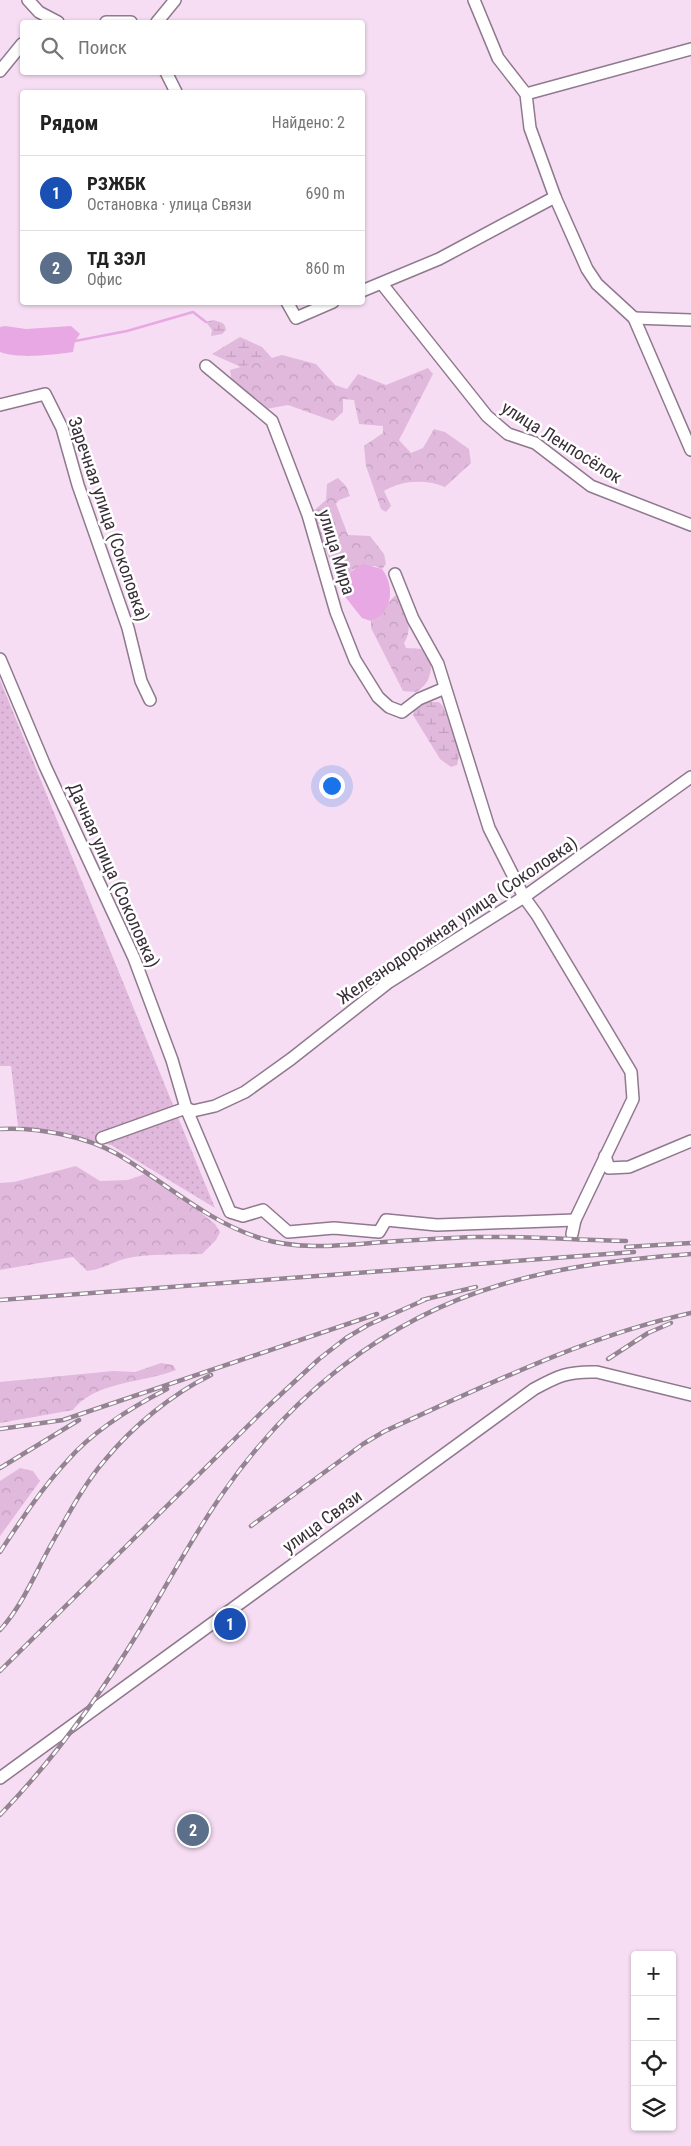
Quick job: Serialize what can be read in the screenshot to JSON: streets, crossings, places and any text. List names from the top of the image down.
{
  "streets": {
    "street": [
      "улица Ленпосёлок",
      "Заречная улица (Соколовка)",
      "улица Мира",
      "Дачная улица (Соколовка)",
      "Железнодорожная улица (Соколовка)",
      "улица Связи"
    ]
  },
  "crossings": [
    ["Дачная улица (Соколовка)", "Железнодорожная улица (Соколовка)"]
  ],
  "page": {
    "search": "Поиск",
    "heading": ["Рядом", "Найдено: 2"],
    "list": [
      {
        "mark": "1",
        "name": "РЗЖБК",
        "note": "Остановка · улица Связи",
        "value": "690 m"
      },
      {
        "mark": "2",
        "name": "ТД ЗЭЛ",
        "note": "Офис",
        "value": "860 m"
      }
    ],
    "pins": ["1", "2"],
    "map_buttons": ["+", "−"]
  }
}
